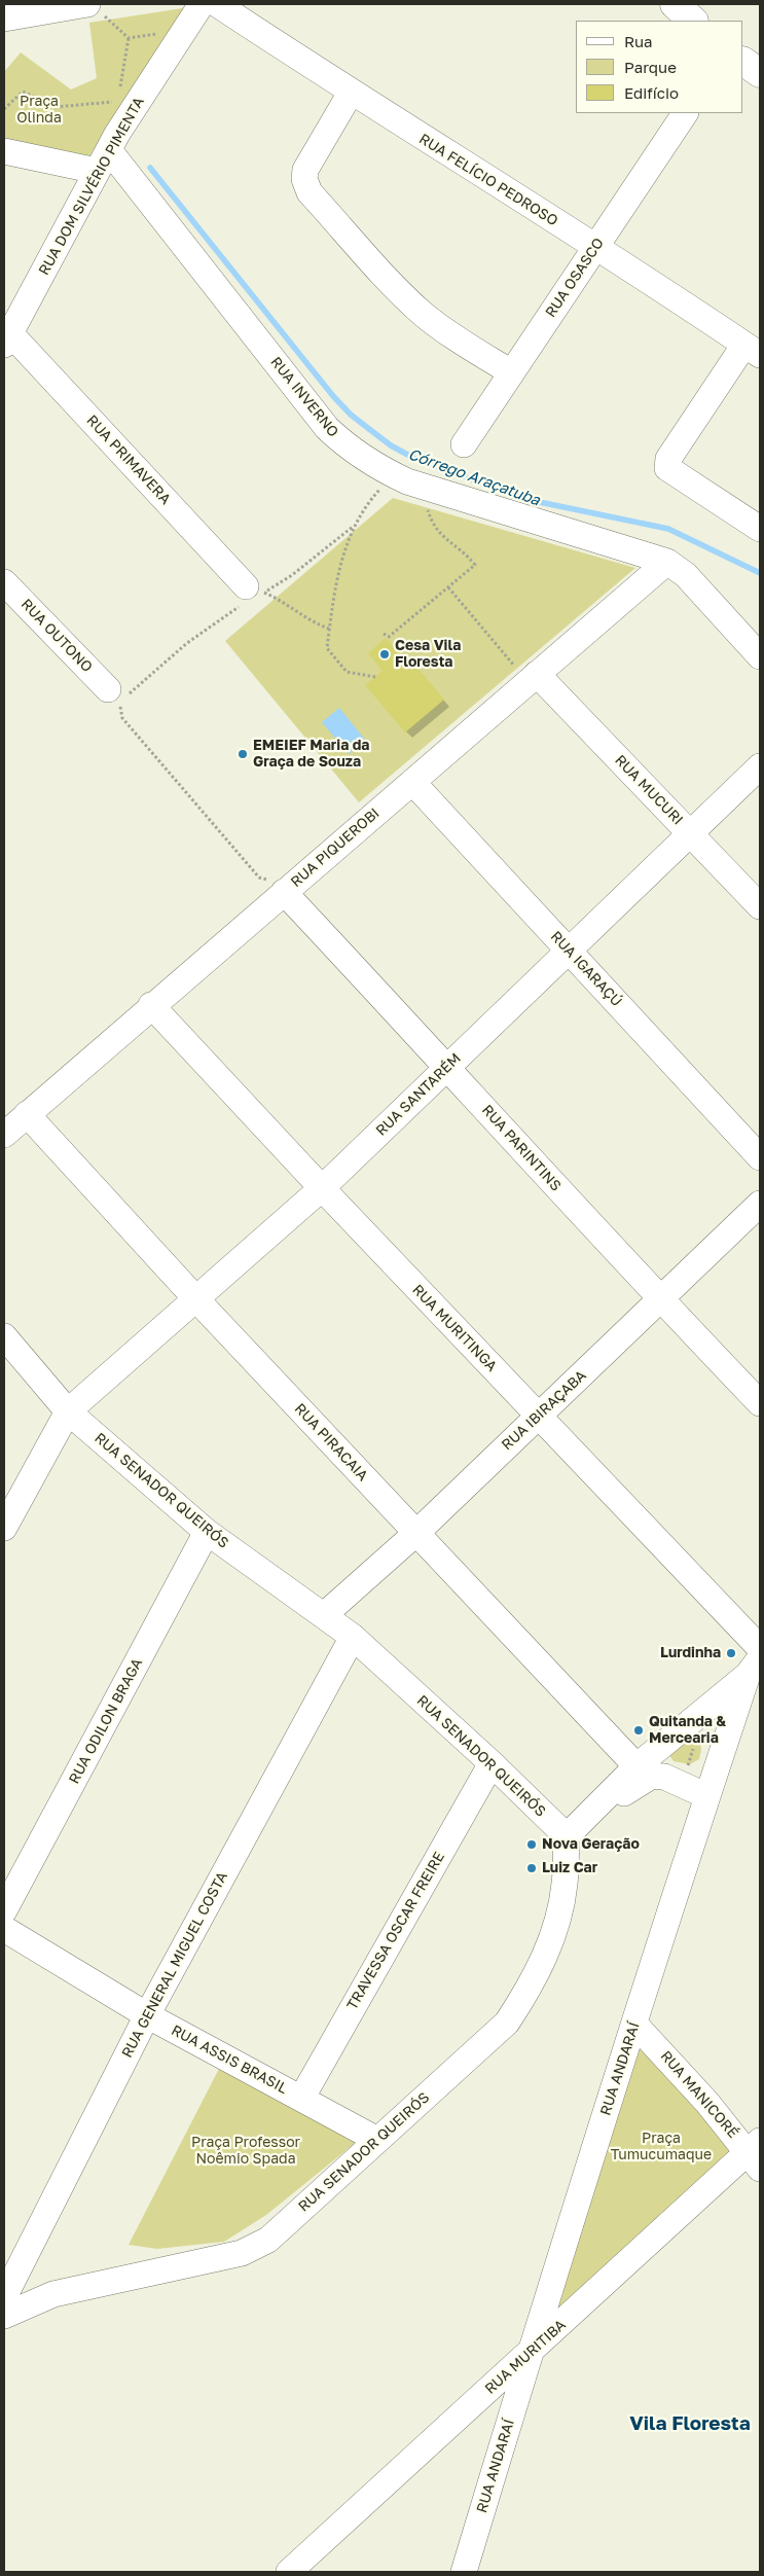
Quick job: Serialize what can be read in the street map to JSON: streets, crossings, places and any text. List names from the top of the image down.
{
  "streets": {
    "street": [
      "RUA FELÍCIO PEDROSO",
      "RUA DOM SILVÉRIO PIMENTA",
      "RUA OSASCO",
      "RUA INVERNO",
      "RUA PRIMAVERA",
      "RUA OUTONO",
      "RUA MUCURI",
      "RUA PIQUEROBI",
      "RUA IGARAÇÚ",
      "RUA SANTARÉM",
      "RUA PARINTINS",
      "RUA MURITINGA",
      "RUA IBIRAÇABA",
      "RUA PIRACAIA",
      "RUA SENADOR QUEIRÓS",
      "RUA ODILON BRAGA",
      "TRAVESSA OSCAR FREIRE",
      "RUA GENERAL MIGUEL COSTA",
      "RUA ASSIS BRASIL",
      "RUA ANDARAÍ",
      "RUA MANICORÉ",
      "RUA MURITIBA"
    ]
  },
  "crossings": [
    ["RUA FELÍCIO PEDROSO", "RUA OSASCO"],
    ["RUA DOM SILVÉRIO PIMENTA", "RUA INVERNO"],
    ["RUA DOM SILVÉRIO PIMENTA", "RUA PRIMAVERA"],
    ["RUA INVERNO", "RUA PIQUEROBI"],
    ["RUA MUCURI", "RUA PIQUEROBI"],
    ["RUA MUCURI", "RUA SANTARÉM"],
    ["RUA PIQUEROBI", "RUA IGARAÇÚ"],
    ["RUA PIQUEROBI", "RUA PARINTINS"],
    ["RUA PIQUEROBI", "RUA MURITINGA"],
    ["RUA PIQUEROBI", "RUA PIRACAIA"],
    ["RUA IGARAÇÚ", "RUA SANTARÉM"],
    ["RUA SANTARÉM", "RUA PARINTINS"],
    ["RUA SANTARÉM", "RUA MURITINGA"],
    ["RUA SANTARÉM", "RUA PIRACAIA"],
    ["RUA SANTARÉM", "RUA SENADOR QUEIRÓS"],
    ["RUA PARINTINS", "RUA IBIRAÇABA"],
    ["RUA MURITINGA", "RUA IBIRAÇABA"],
    ["RUA IBIRAÇABA", "RUA PIRACAIA"],
    ["RUA IBIRAÇABA", "RUA SENADOR QUEIRÓS"],
    ["RUA SENADOR QUEIRÓS", "RUA ODILON BRAGA"],
    ["RUA SENADOR QUEIRÓS", "TRAVESSA OSCAR FREIRE"],
    ["RUA SENADOR QUEIRÓS", "RUA GENERAL MIGUEL COSTA"],
    ["RUA SENADOR QUEIRÓS", "RUA ASSIS BRASIL"],
    ["TRAVESSA OSCAR FREIRE", "RUA ASSIS BRASIL"],
    ["RUA GENERAL MIGUEL COSTA", "RUA ASSIS BRASIL"],
    ["RUA ANDARAÍ", "RUA MANICORÉ"],
    ["RUA ANDARAÍ", "RUA MURITIBA"],
    ["RUA MANICORÉ", "RUA MURITIBA"]
  ],
  "districts": ["Vila Floresta"],
  "water": ["Córrego Araçatuba"],
  "parks": ["Praça Olinda", "Praça Tumucumaque", "Praça Professor Noêmio Spada"],
  "places": [
    "Cesa Vila Floresta",
    "EMEIEF Maria da Graça de Souza",
    "Lurdinha",
    "Quitanda & Mercearia",
    "Nova Geração",
    "Luiz Car"
  ],
  "legend": ["Rua", "Parque", "Edifício"]
}
